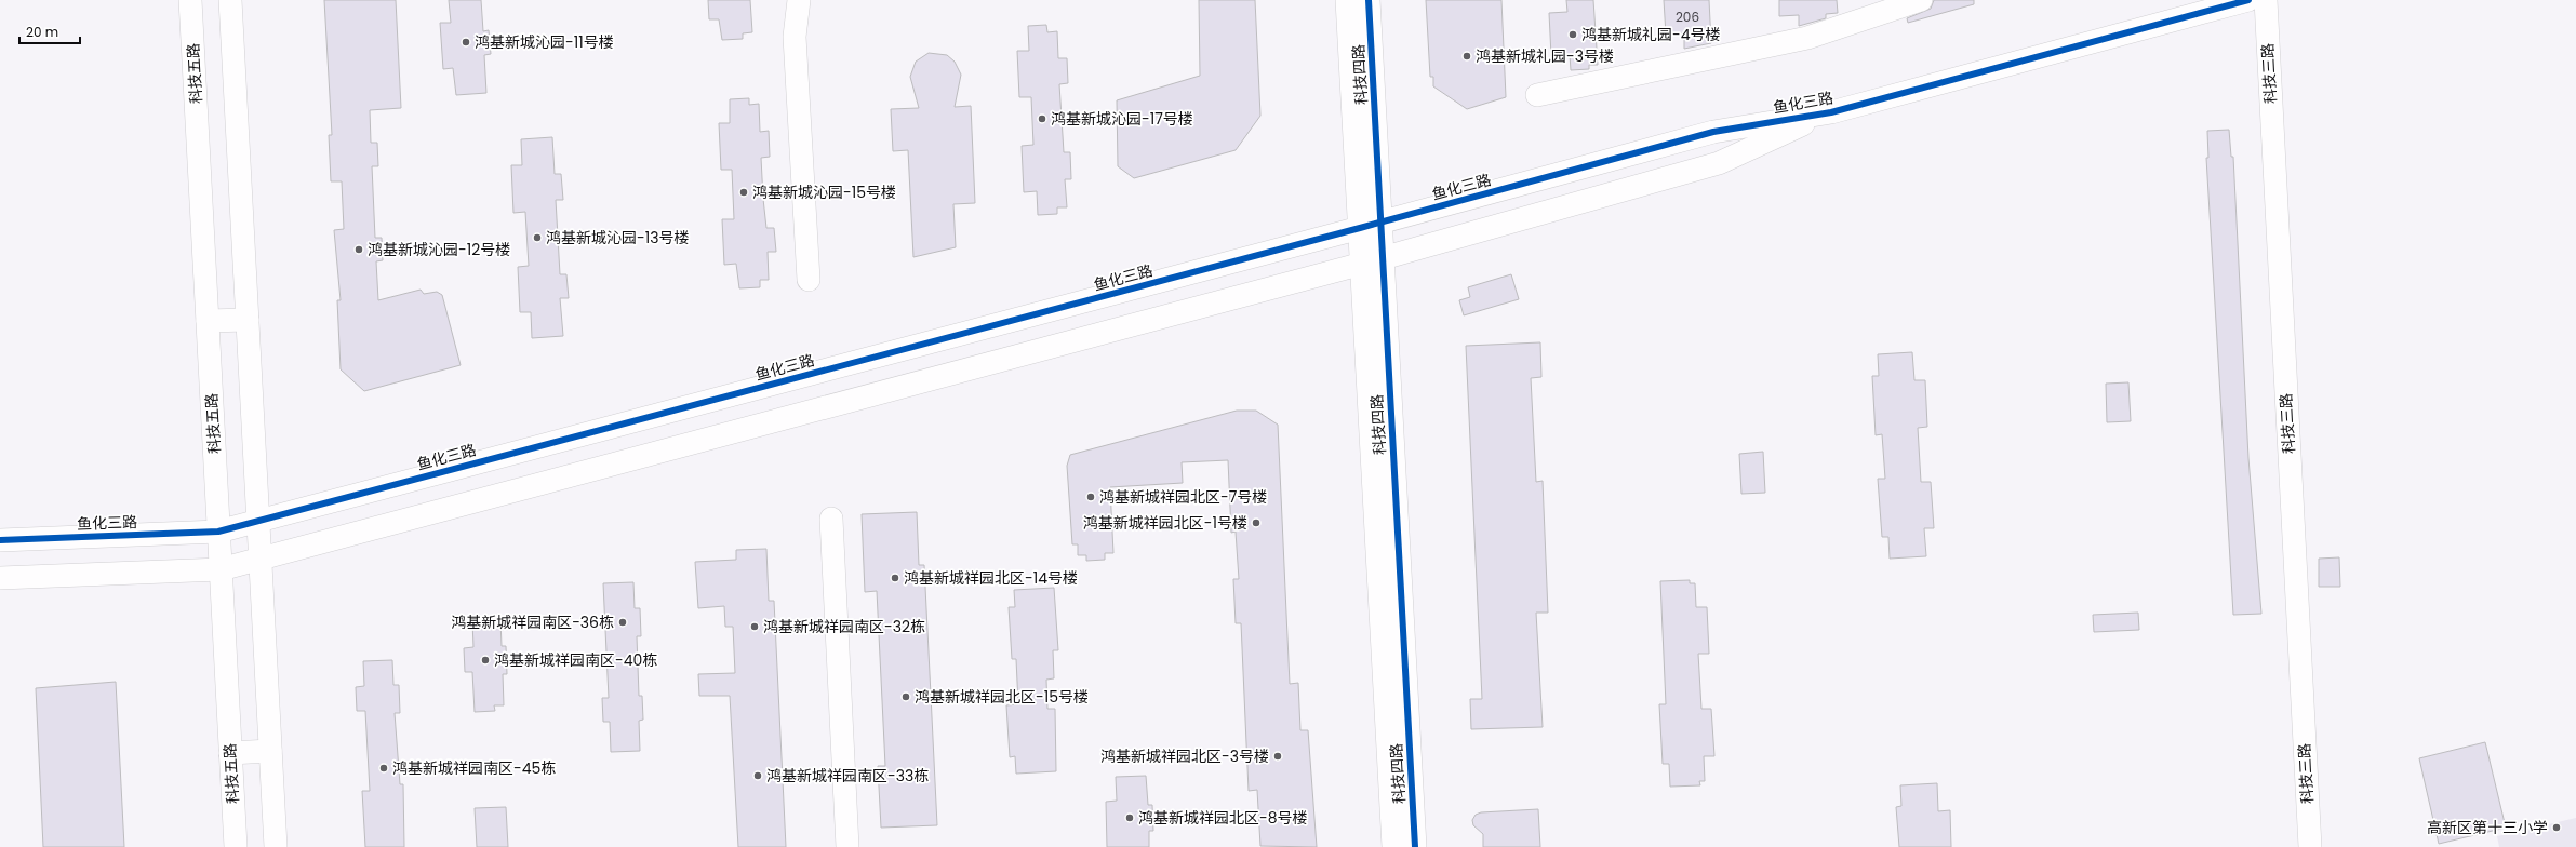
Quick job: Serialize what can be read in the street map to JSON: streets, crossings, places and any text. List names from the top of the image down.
{
  "streets": {
    "street": [
      "科技五路",
      "科技三路",
      "科技四路",
      "鱼化三路"
    ]
  },
  "crossings": [
    ["科技五路", "鱼化三路"],
    ["科技四路", "鱼化三路"]
  ],
  "places": [
    "鸿基新城礼园-4号楼",
    "鸿基新城沁园-11号楼",
    "鸿基新城礼园-3号楼",
    "鸿基新城沁园-17号楼",
    "鸿基新城沁园-15号楼",
    "鸿基新城沁园-13号楼",
    "鸿基新城沁园-12号楼",
    "鸿基新城祥园北区-7号楼",
    "鸿基新城祥园北区-1号楼",
    "鸿基新城祥园北区-14号楼",
    "鸿基新城祥园南区-36栋",
    "鸿基新城祥园南区-32栋",
    "鸿基新城祥园南区-40栋",
    "鸿基新城祥园北区-15号楼",
    "鸿基新城祥园北区-3号楼",
    "鸿基新城祥园南区-45栋",
    "鸿基新城祥园南区-33栋",
    "鸿基新城祥园北区-8号楼",
    "高新区第十三小学"
  ],
  "house_numbers": ["206"],
  "scale_bar": "20 m"
}
